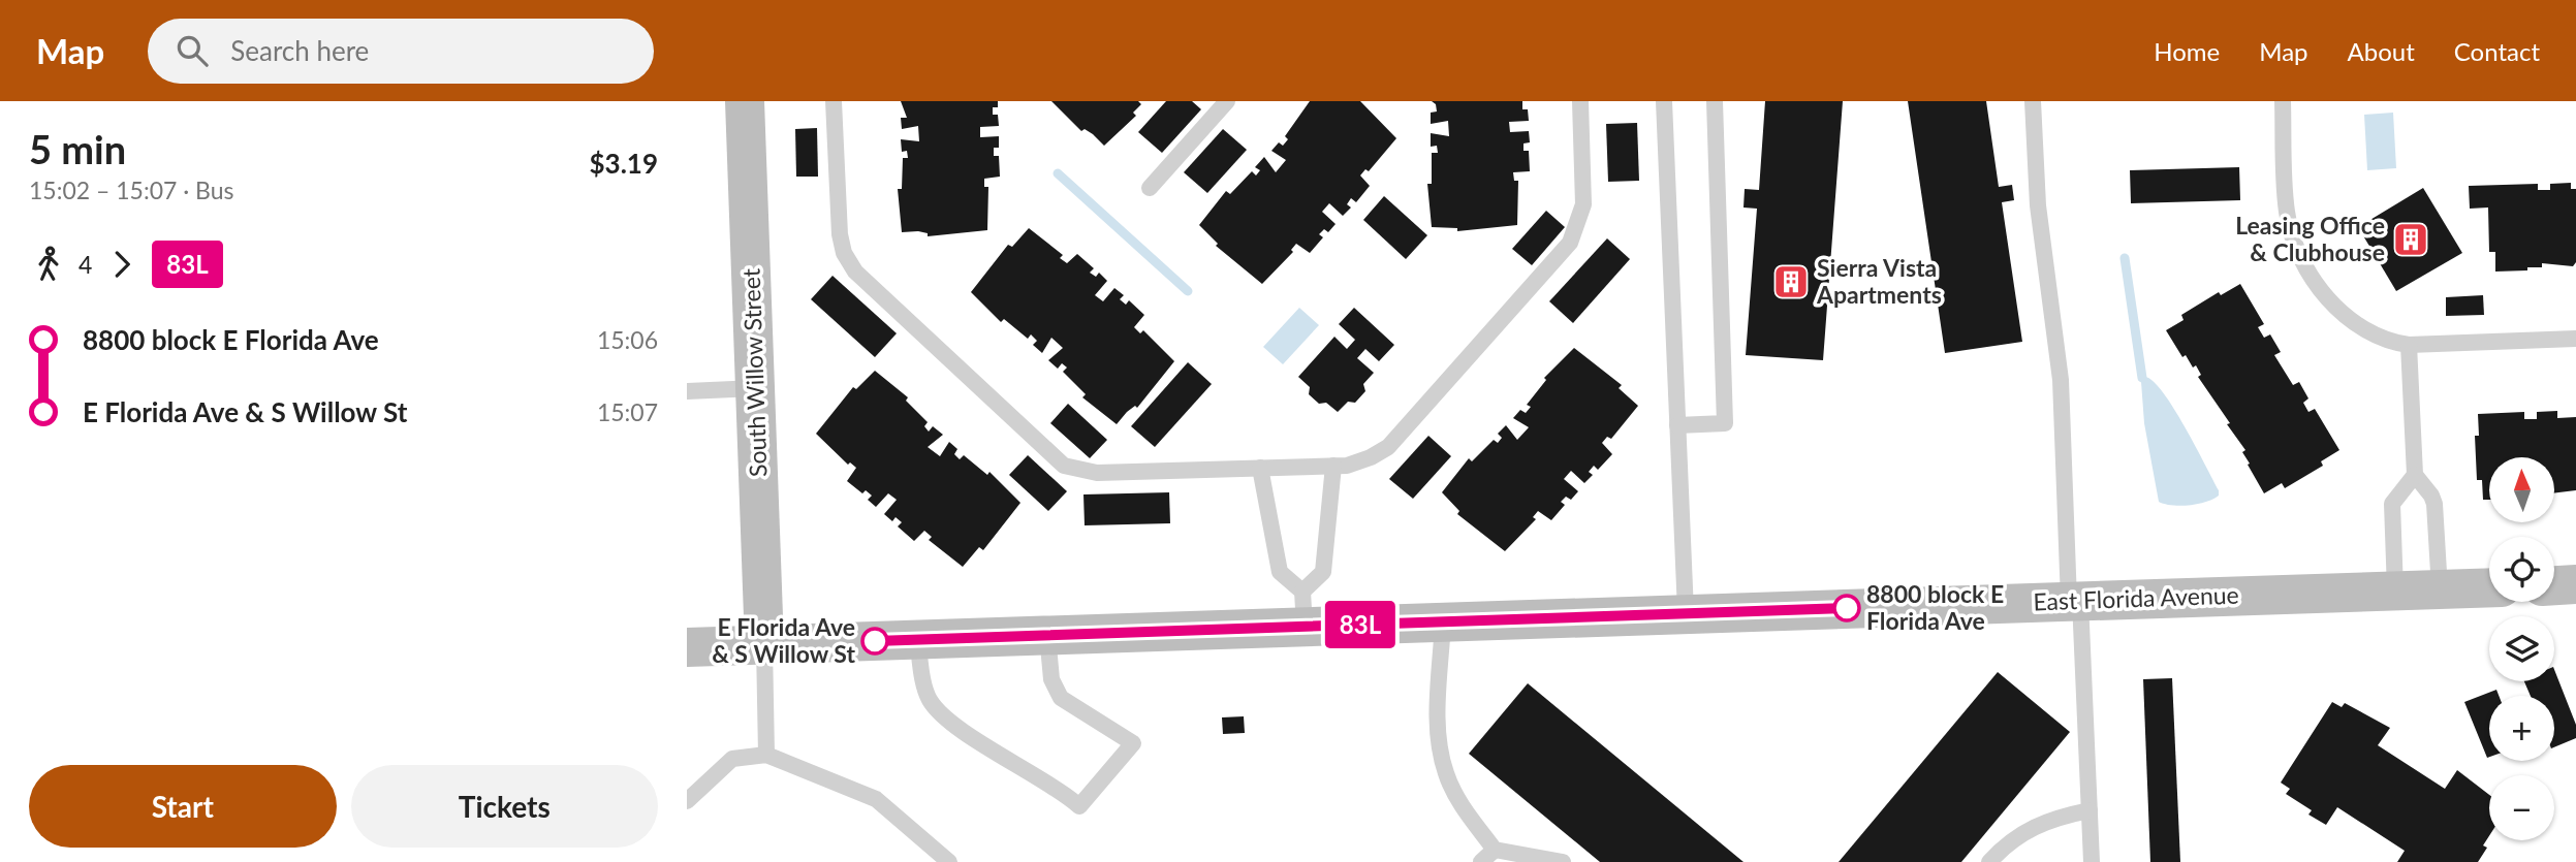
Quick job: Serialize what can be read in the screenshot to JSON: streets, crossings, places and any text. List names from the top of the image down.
{
  "streets": {
    "main road": ["South Willow Street", "East Florida Avenue"]
  },
  "crossings": [
    ["South Willow Street", "East Florida Avenue"]
  ],
  "places": {
    "building": ["Leasing Office & Clubhouse", "Sierra Vista Apartments"],
    "other": ["8800 block E Florida Ave", "E Florida Ave & S Willow St"]
  },
  "lines": ["bus line 83L"],
  "north": "top",
  "page": {
    "header": "Map",
    "search": "Search here",
    "nav": [
      "Home",
      "Map",
      "About",
      "Contact"
    ],
    "heading": ["5 min", "15:02 – 15:07 · Bus", "$3.19"],
    "on_map": "83L",
    "legs": ["4", "83L"],
    "list": [
      {
        "name": "8800 block E Florida Ave",
        "value": "15:06"
      },
      {
        "name": "E Florida Ave & S Willow St",
        "value": "15:07"
      }
    ],
    "map_buttons": ["+", "−"],
    "buttons": ["Start", "Tickets"]
  }
}
